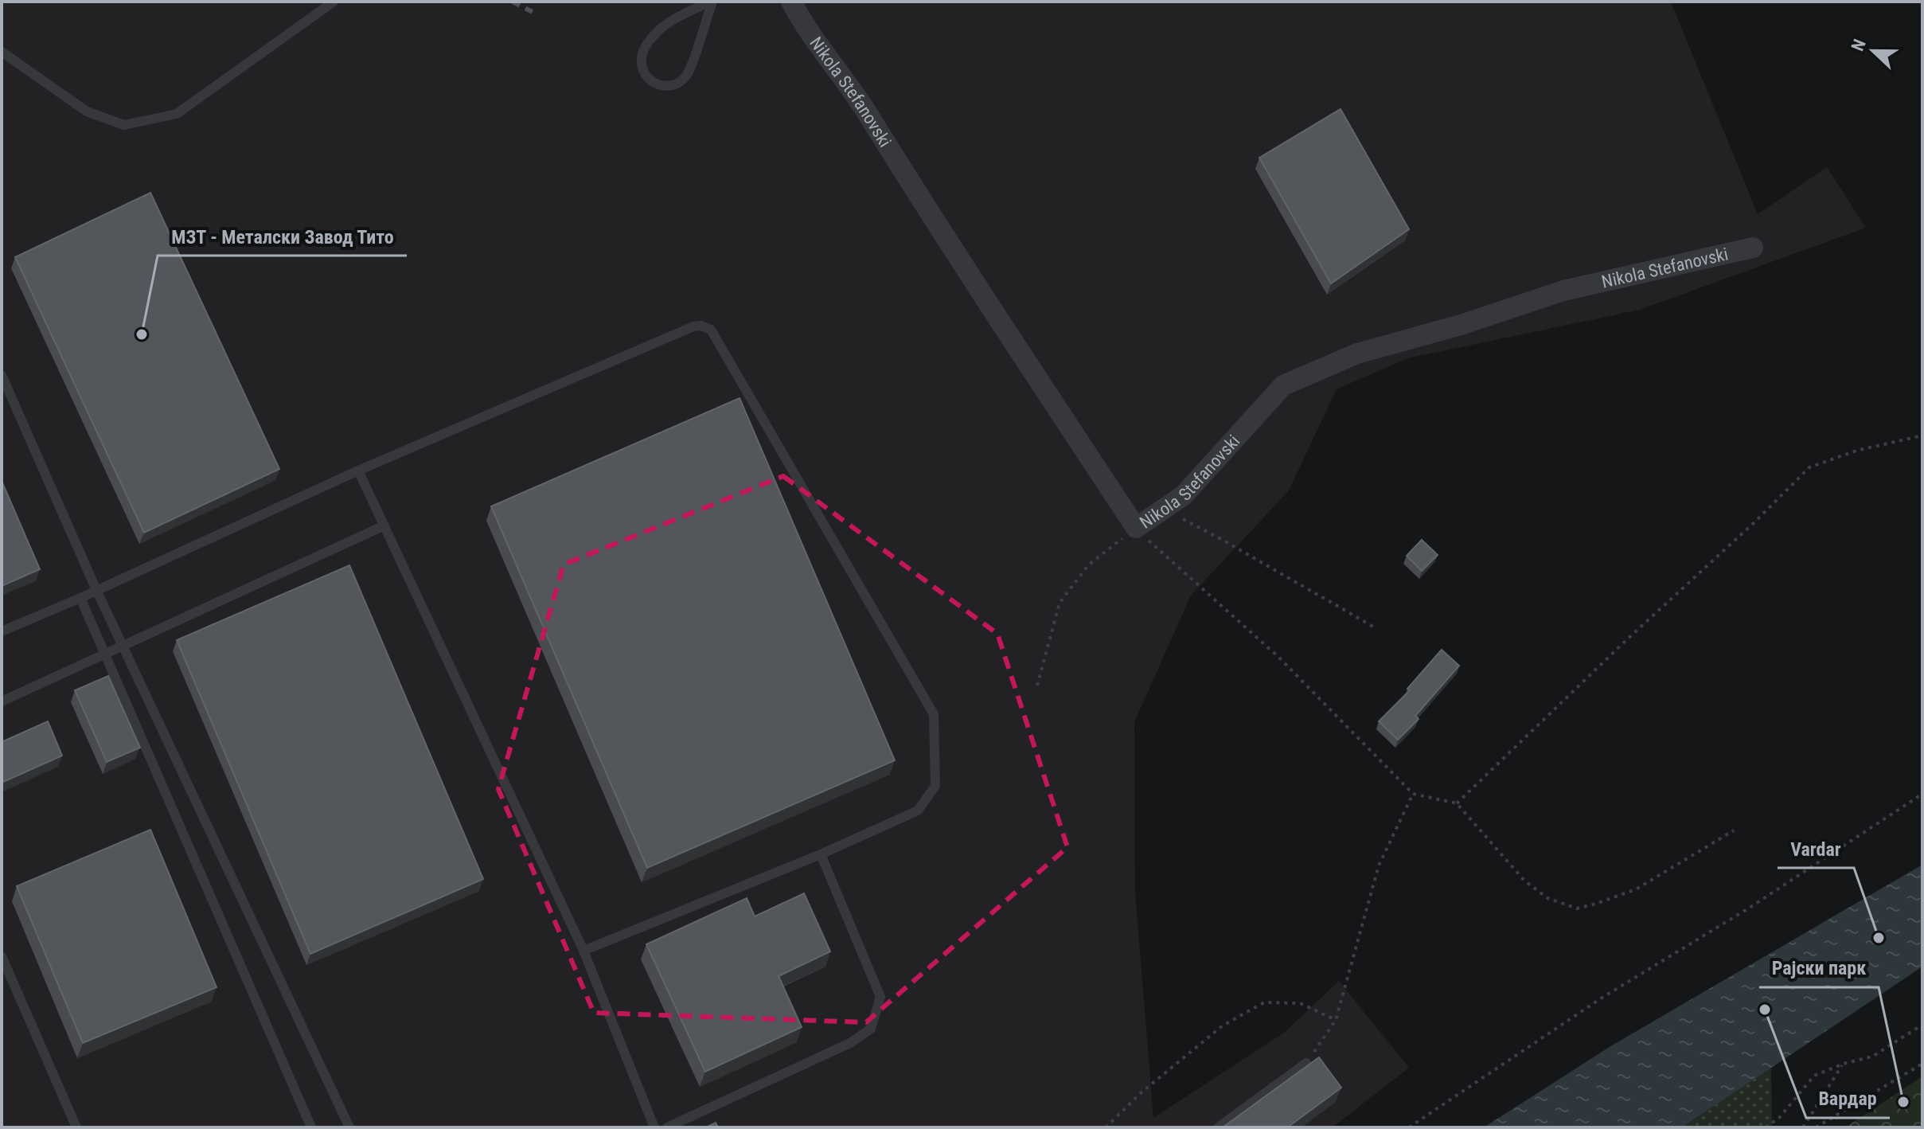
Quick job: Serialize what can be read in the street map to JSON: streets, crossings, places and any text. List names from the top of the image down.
{
  "streets": {
    "street": ["Nikola Stefanovski"]
  },
  "places": [
    "МЗТ - Металски Завод Тито",
    "Vardar",
    "Вардар",
    "Рајски парк"
  ],
  "north": "left"
}
